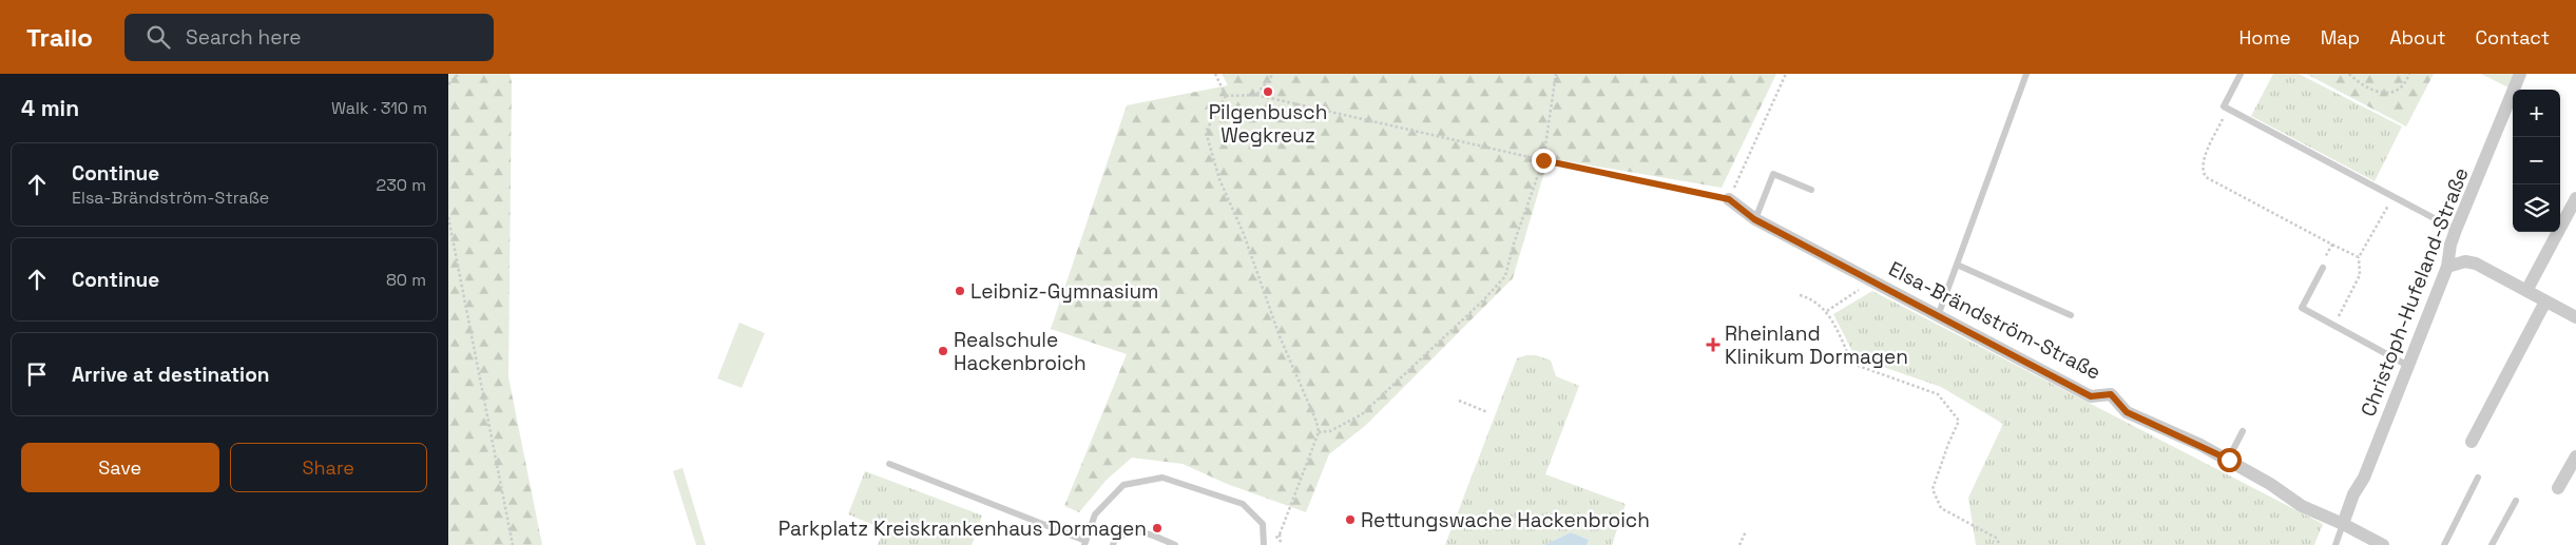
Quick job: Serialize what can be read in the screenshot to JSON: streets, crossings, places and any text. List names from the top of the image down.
{
  "streets": {
    "street": ["Christoph-Hufeland-Straße", "Elsa-Brändström-Straße"]
  },
  "crossings": [
    ["Christoph-Hufeland-Straße", "Elsa-Brändström-Straße"]
  ],
  "places": {
    "other": [
      "Pilgenbusch Wegkreuz",
      "Leibniz-Gymnasium",
      "Realschule Hackenbroich",
      "Rettungswache Hackenbroich",
      "Parkplatz Kreiskrankenhaus Dormagen"
    ],
    "health": ["Rheinland Klinikum Dormagen"]
  },
  "page": {
    "header": "Trailo",
    "search": "Search here",
    "nav": [
      "Home",
      "Map",
      "About",
      "Contact"
    ],
    "heading": ["4 min", "Walk · 310 m"],
    "map_buttons": ["+", "−"],
    "list": [
      ["Continue", "Elsa-Brändström-Straße", "230 m"],
      ["Continue", "80 m"],
      "Arrive at destination"
    ],
    "buttons": ["Save", "Share"]
  }
}
